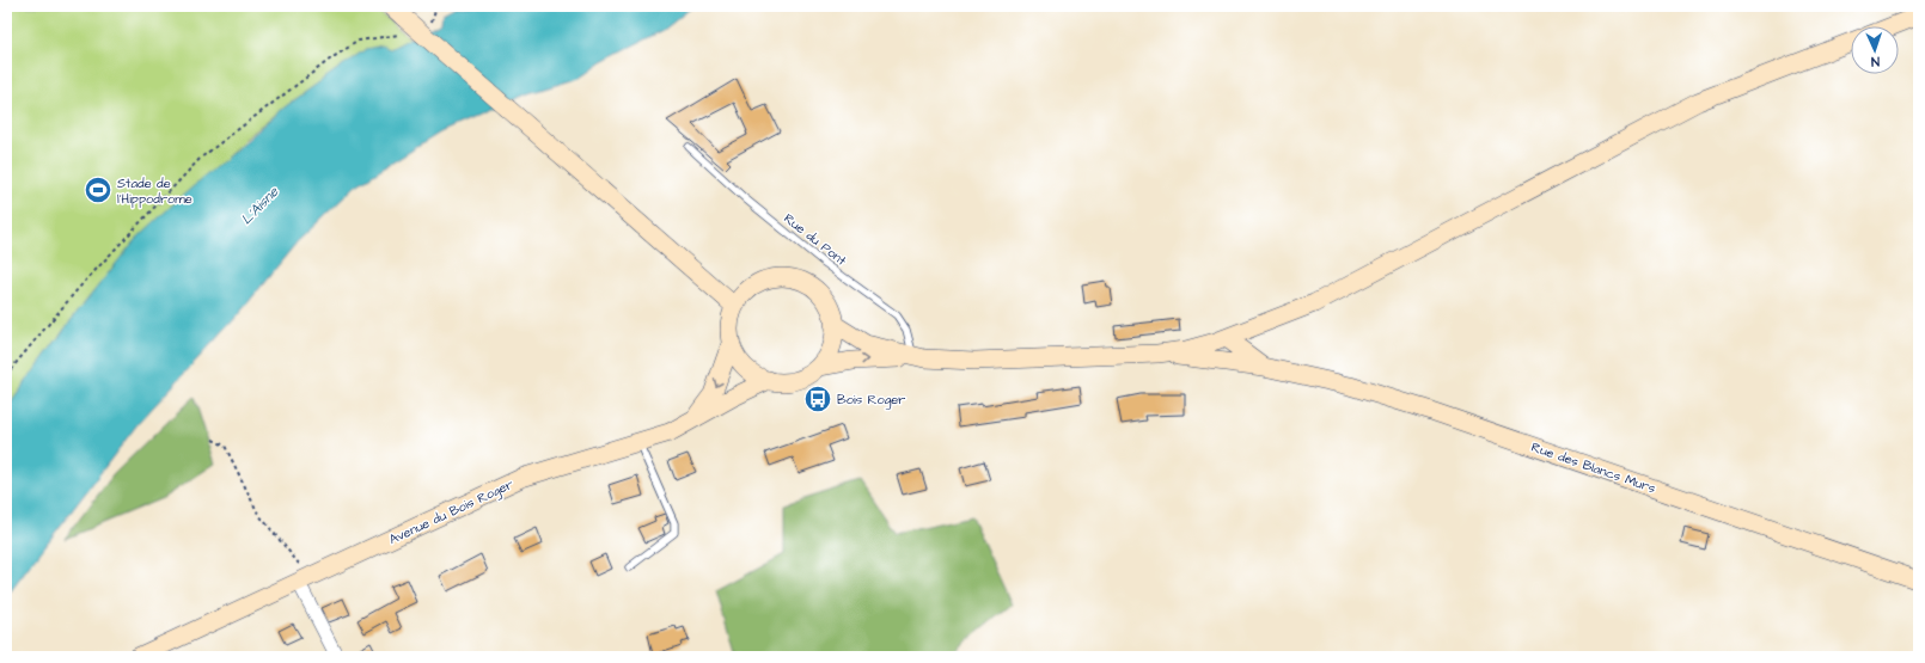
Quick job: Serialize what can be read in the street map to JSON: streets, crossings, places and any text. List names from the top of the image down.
{
  "streets": {
    "main road": ["Rue des Blancs Murs", "Avenue du Bois Roger"],
    "lane": ["Rue du Pont"]
  },
  "water": ["L'Aisne"],
  "places": {
    "sports": ["Stade de l'Hippodrome"],
    "bus stop": ["Bois Roger"]
  },
  "north": "bottom"
}
